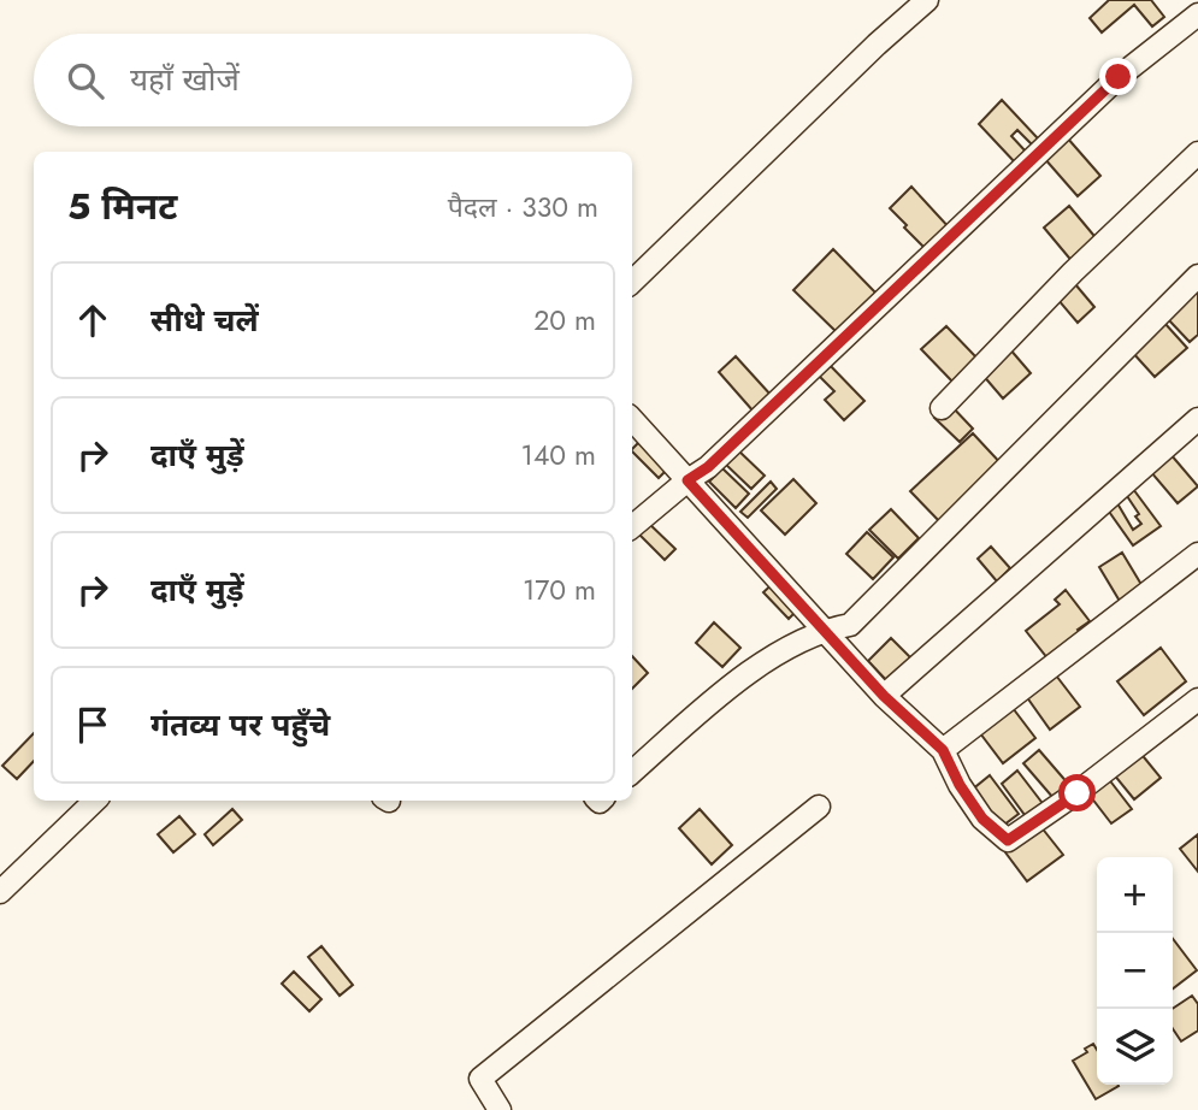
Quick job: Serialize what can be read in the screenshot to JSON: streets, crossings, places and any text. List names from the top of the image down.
{
  "page": {
    "search": "यहाँ खोजें",
    "heading": ["5 मिनट", "पैदल · 330 m"],
    "list": [
      ["सीधे चलें", "20 m"],
      ["दाएँ मुड़ें", "140 m"],
      ["दाएँ मुड़ें", "170 m"],
      "गंतव्य पर पहुँचे"
    ],
    "map_buttons": ["+", "−"]
  }
}
